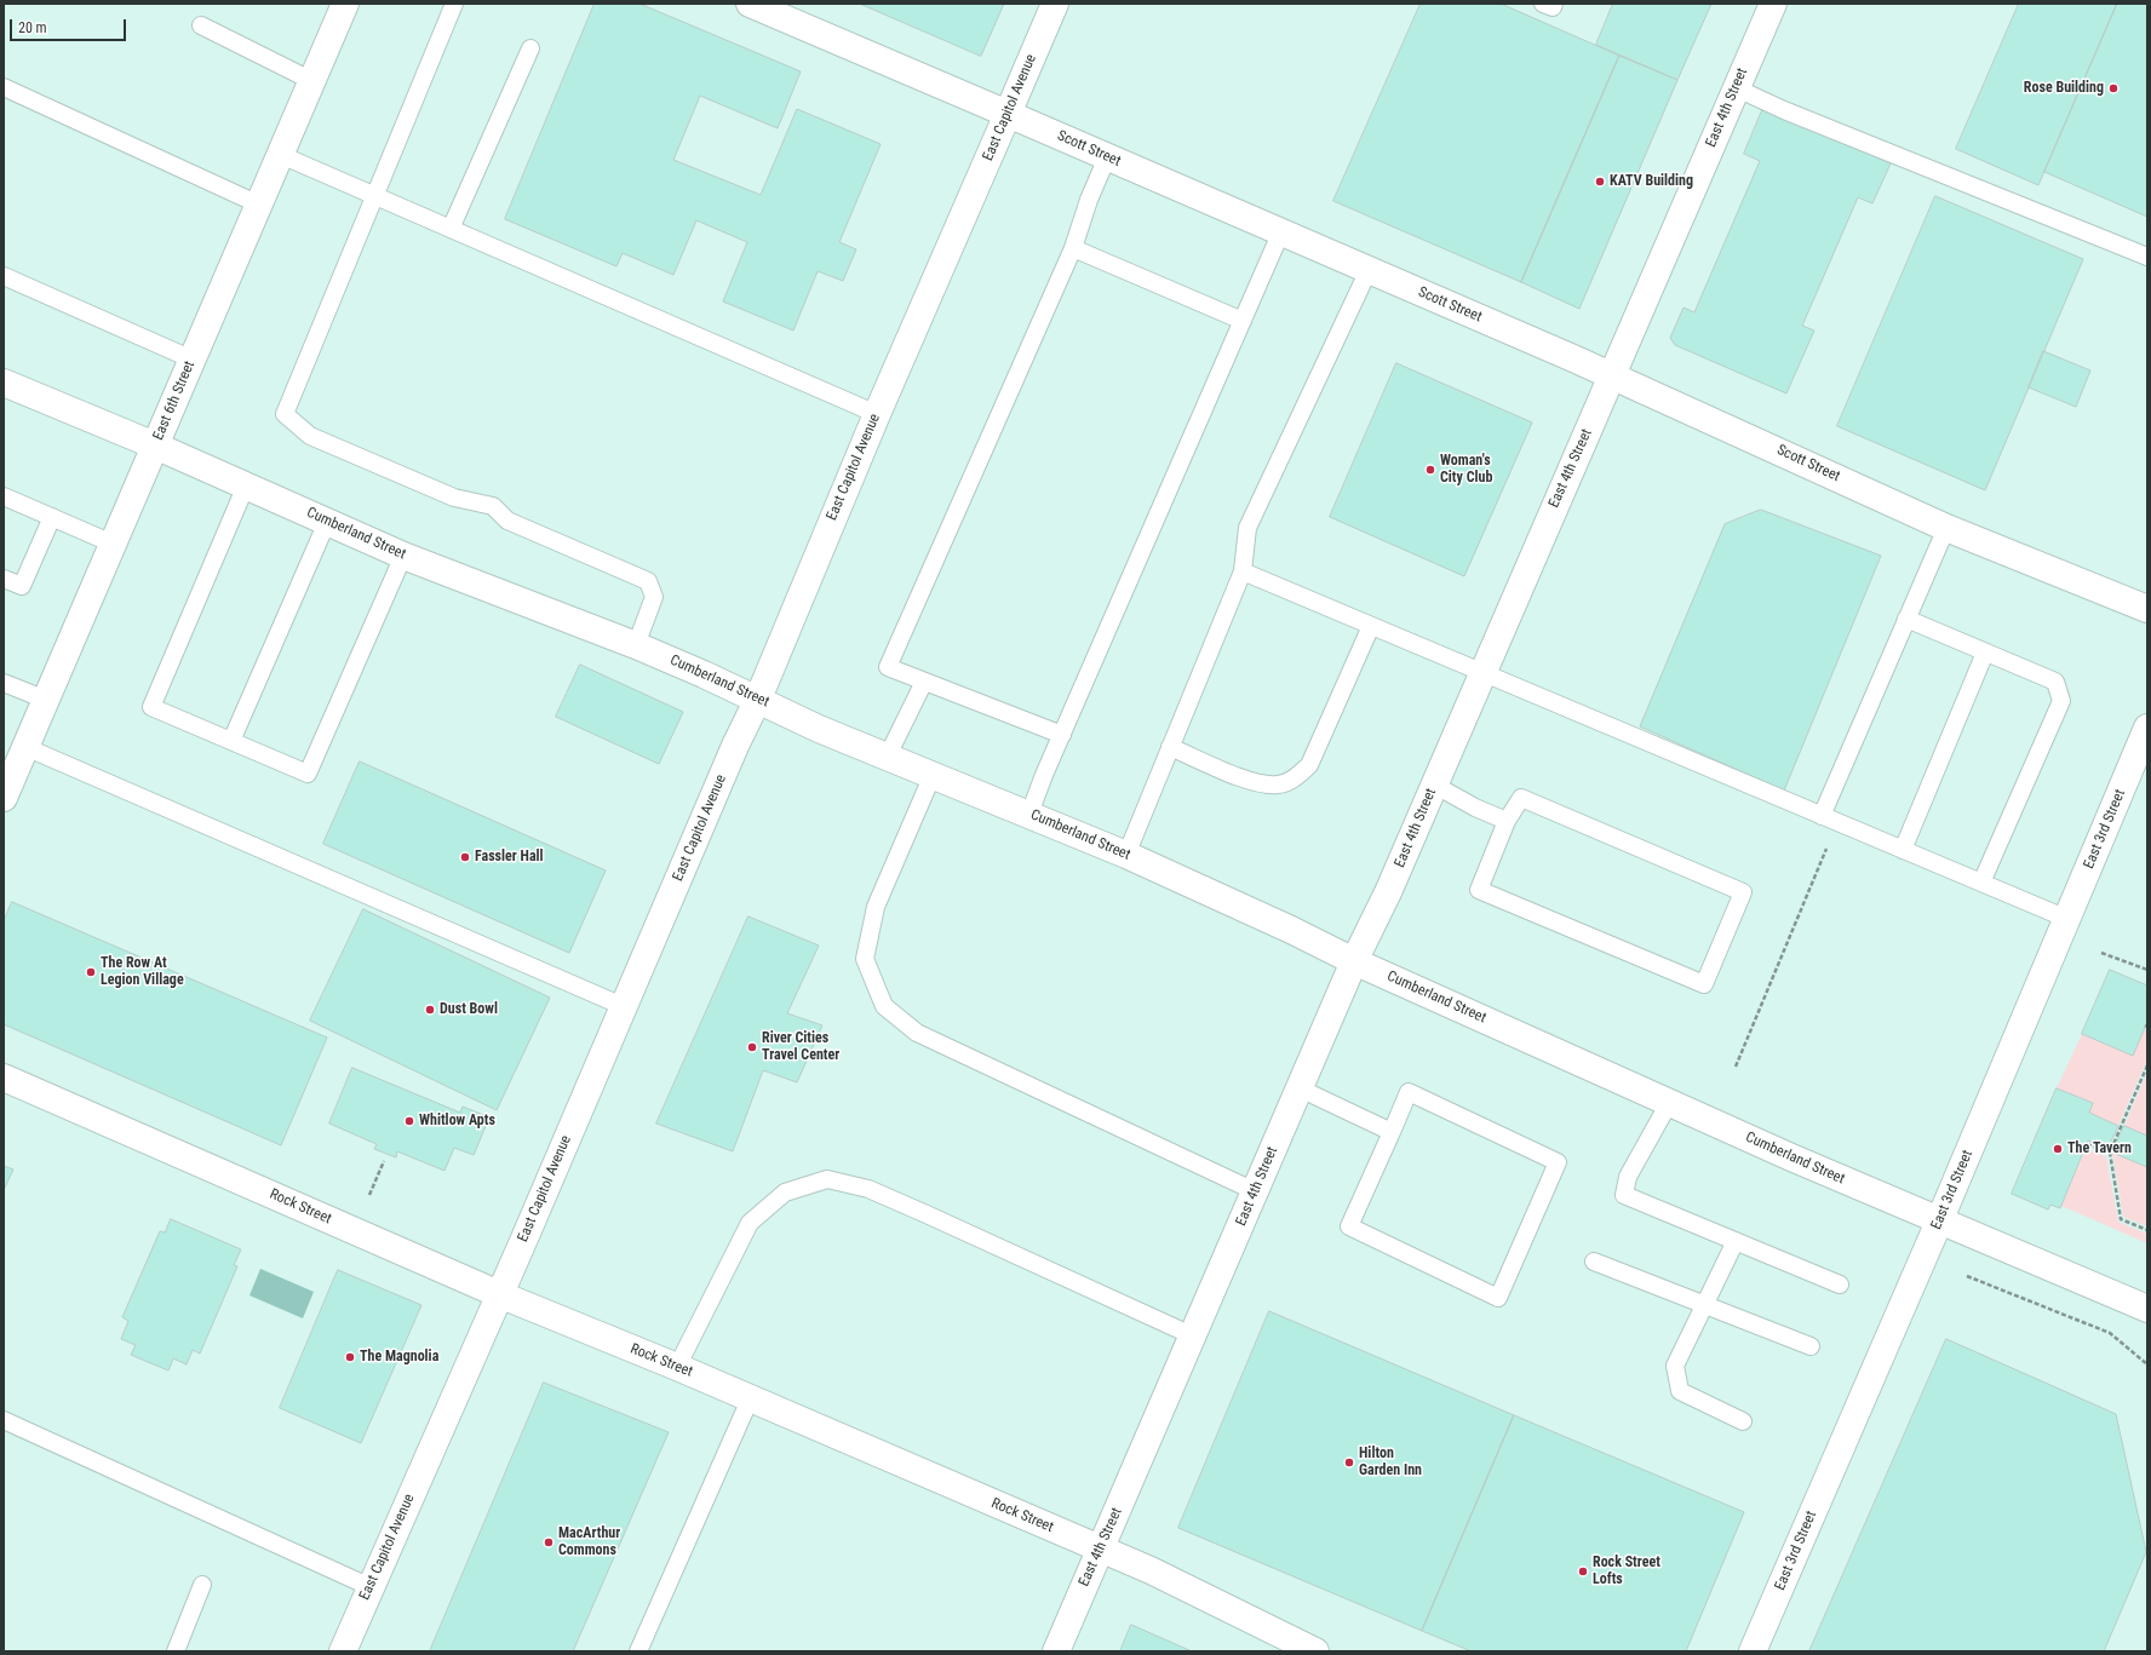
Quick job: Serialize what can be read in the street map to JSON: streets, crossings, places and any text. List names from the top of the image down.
{
  "streets": {
    "main road": [
      "East Capitol Avenue",
      "East 4th Street",
      "Scott Street",
      "East 6th Street",
      "Cumberland Street",
      "East 3rd Street",
      "Rock Street"
    ]
  },
  "crossings": [
    ["East Capitol Avenue", "Scott Street"],
    ["East Capitol Avenue", "Cumberland Street"],
    ["East Capitol Avenue", "Rock Street"],
    ["East 4th Street", "Scott Street"],
    ["East 4th Street", "Cumberland Street"],
    ["East 4th Street", "Rock Street"],
    ["East 6th Street", "Cumberland Street"],
    ["Cumberland Street", "East 3rd Street"]
  ],
  "places": [
    "Rose Building",
    "KATV Building",
    "Woman's City Club",
    "Fassler Hall",
    "The Row At Legion Village",
    "Dust Bowl",
    "River Cities Travel Center",
    "Whitlow Apts",
    "The Tavern",
    "The Magnolia",
    "Hilton Garden Inn",
    "MacArthur Commons",
    "Rock Street Lofts"
  ],
  "scale_bar": "20 m"
}
